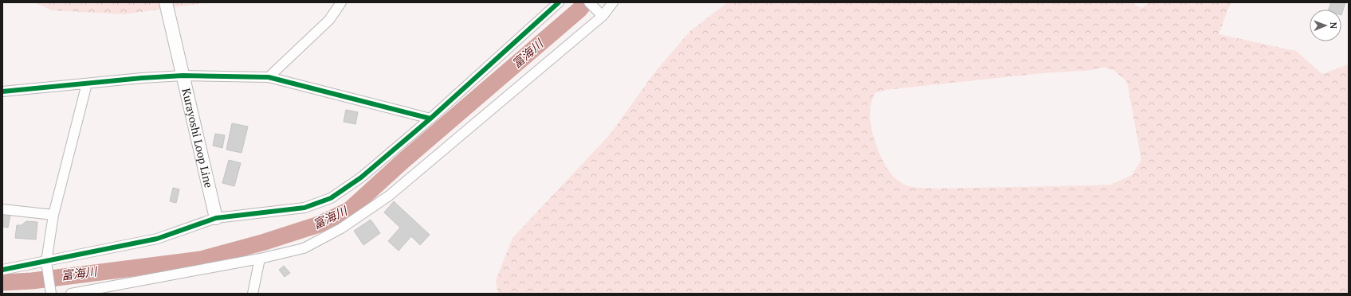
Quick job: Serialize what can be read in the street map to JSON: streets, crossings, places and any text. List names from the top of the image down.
{
  "streets": {
    "main road": ["Kurayoshi Loop Line"]
  },
  "water": ["富海川"],
  "north": "right"
}
